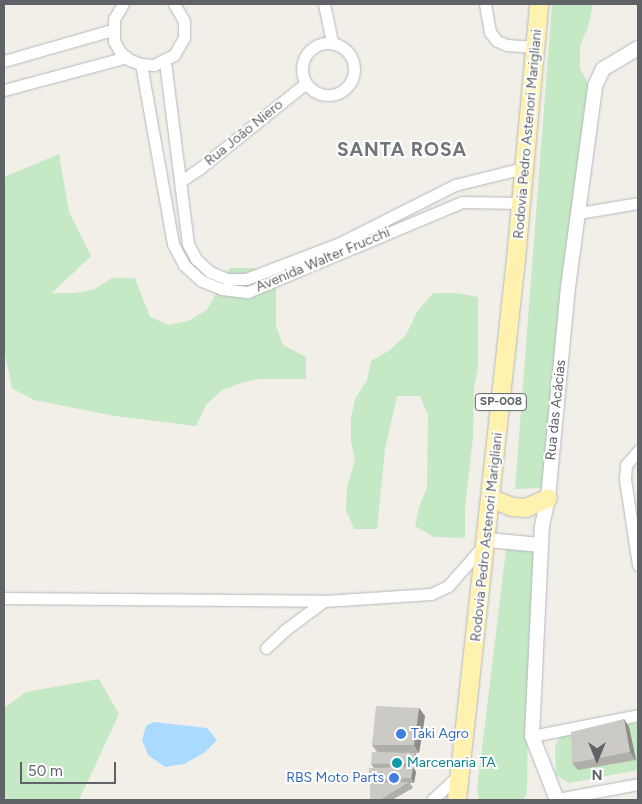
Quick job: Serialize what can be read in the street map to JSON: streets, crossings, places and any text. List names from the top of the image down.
{
  "streets": {
    "main road": ["Rodovia Pedro Astenori Marigliani", "SP-008"],
    "street": ["Rua João Niero", "Avenida Walter Frucchi", "Rua das Acácias"]
  },
  "crossings": [
    ["Rua João Niero", "Avenida Walter Frucchi"],
    ["Rodovia Pedro Astenori Marigliani", "Avenida Walter Frucchi"]
  ],
  "districts": ["SANTA ROSA"],
  "places": ["Taki Agro", "Marcenaria TA", "RBS Moto Parts"],
  "scale_bar": "50 m",
  "north": "bottom"
}
